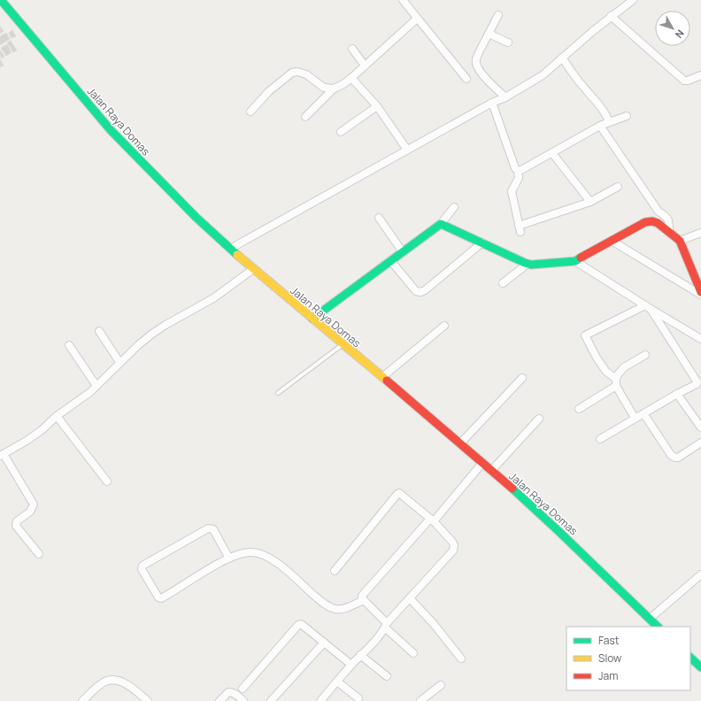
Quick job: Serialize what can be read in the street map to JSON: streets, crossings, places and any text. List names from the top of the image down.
{
  "streets": {
    "main road": ["Jalan Raya Domas"]
  },
  "legend": ["Fast", "Slow", "Jam"],
  "north": "bottom right"
}
